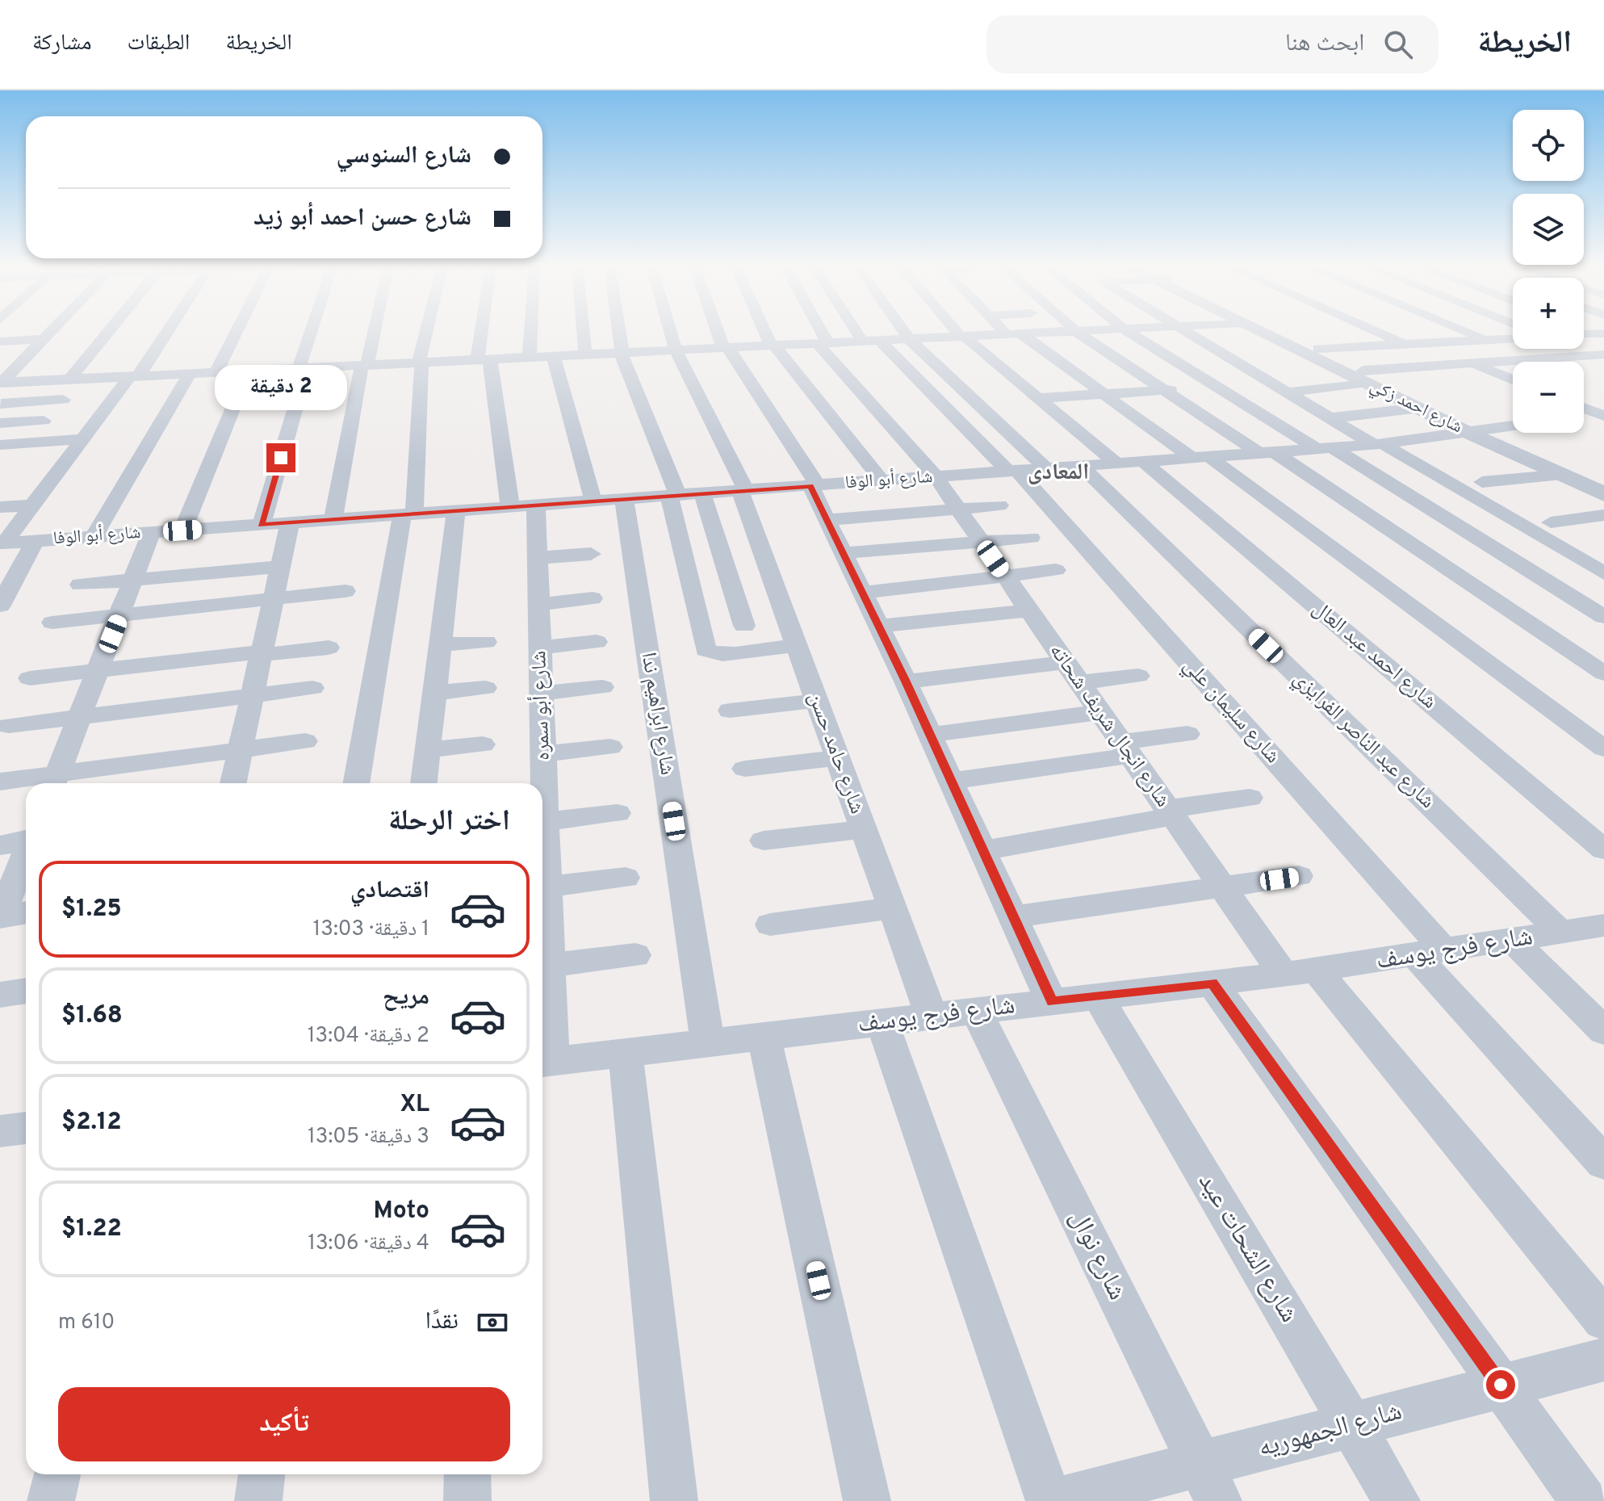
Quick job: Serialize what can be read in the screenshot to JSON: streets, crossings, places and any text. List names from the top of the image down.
{
  "streets": {
    "street": [
      "شارع احمد زكي",
      "شارع أبو الوفا",
      "شارع احمد عبد العال",
      "شارع أبو سمره",
      "شارع سليمان علي",
      "شارع ابراهيم ندا",
      "شارع انجال شريف شحاته",
      "شارع عبد الناصر الفرايزي",
      "شارع حامد حسن",
      "شارع فرج يوسف",
      "شارع الشحات عيد",
      "شارع نوال",
      "شارع الجمهوريه"
    ]
  },
  "crossings": [
    ["شارع احمد زكي", "شارع أبو الوفا"],
    ["شارع أبو الوفا", "شارع احمد عبد العال"],
    ["شارع أبو الوفا", "شارع أبو سمره"],
    ["شارع أبو الوفا", "شارع سليمان علي"],
    ["شارع أبو الوفا", "شارع ابراهيم ندا"],
    ["شارع أبو الوفا", "شارع انجال شريف شحاته"],
    ["شارع أبو الوفا", "شارع عبد الناصر الفرايزي"],
    ["شارع أبو الوفا", "شارع حامد حسن"],
    ["شارع أبو سمره", "شارع فرج يوسف"],
    ["شارع سليمان علي", "شارع فرج يوسف"],
    ["شارع ابراهيم ندا", "شارع فرج يوسف"],
    ["شارع انجال شريف شحاته", "شارع فرج يوسف"],
    ["شارع عبد الناصر الفرايزي", "شارع فرج يوسف"],
    ["شارع حامد حسن", "شارع فرج يوسف"],
    ["شارع فرج يوسف", "شارع الشحات عيد"],
    ["شارع فرج يوسف", "شارع نوال"],
    ["شارع الشحات عيد", "شارع الجمهوريه"],
    ["شارع نوال", "شارع الجمهوريه"]
  ],
  "districts": ["المعادى"],
  "page": {
    "header": "الخريطة",
    "search": "ابحث هنا",
    "nav": ["الخريطة", "الطبقات", "مشاركة"],
    "map_buttons": ["+", "−"],
    "banner": ["شارع السنوسي", "شارع حسن احمد أبو زيد"],
    "bubble": "2 دقيقة",
    "heading": "اختر الرحلة",
    "list": [
      {
        "name": "اقتصادي",
        "note": "1 دقيقة · 13:03",
        "value": "$1.25"
      },
      {
        "name": "مريح",
        "note": "2 دقيقة · 13:04",
        "value": "$1.68"
      },
      {
        "name": "XL",
        "note": "3 دقيقة · 13:05",
        "value": "$2.12"
      },
      {
        "name": "Moto",
        "note": "4 دقيقة · 13:06",
        "value": "$1.22"
      }
    ],
    "pay": ["نقدًا", "610 m"],
    "buttons": "تأكيد"
  }
}
